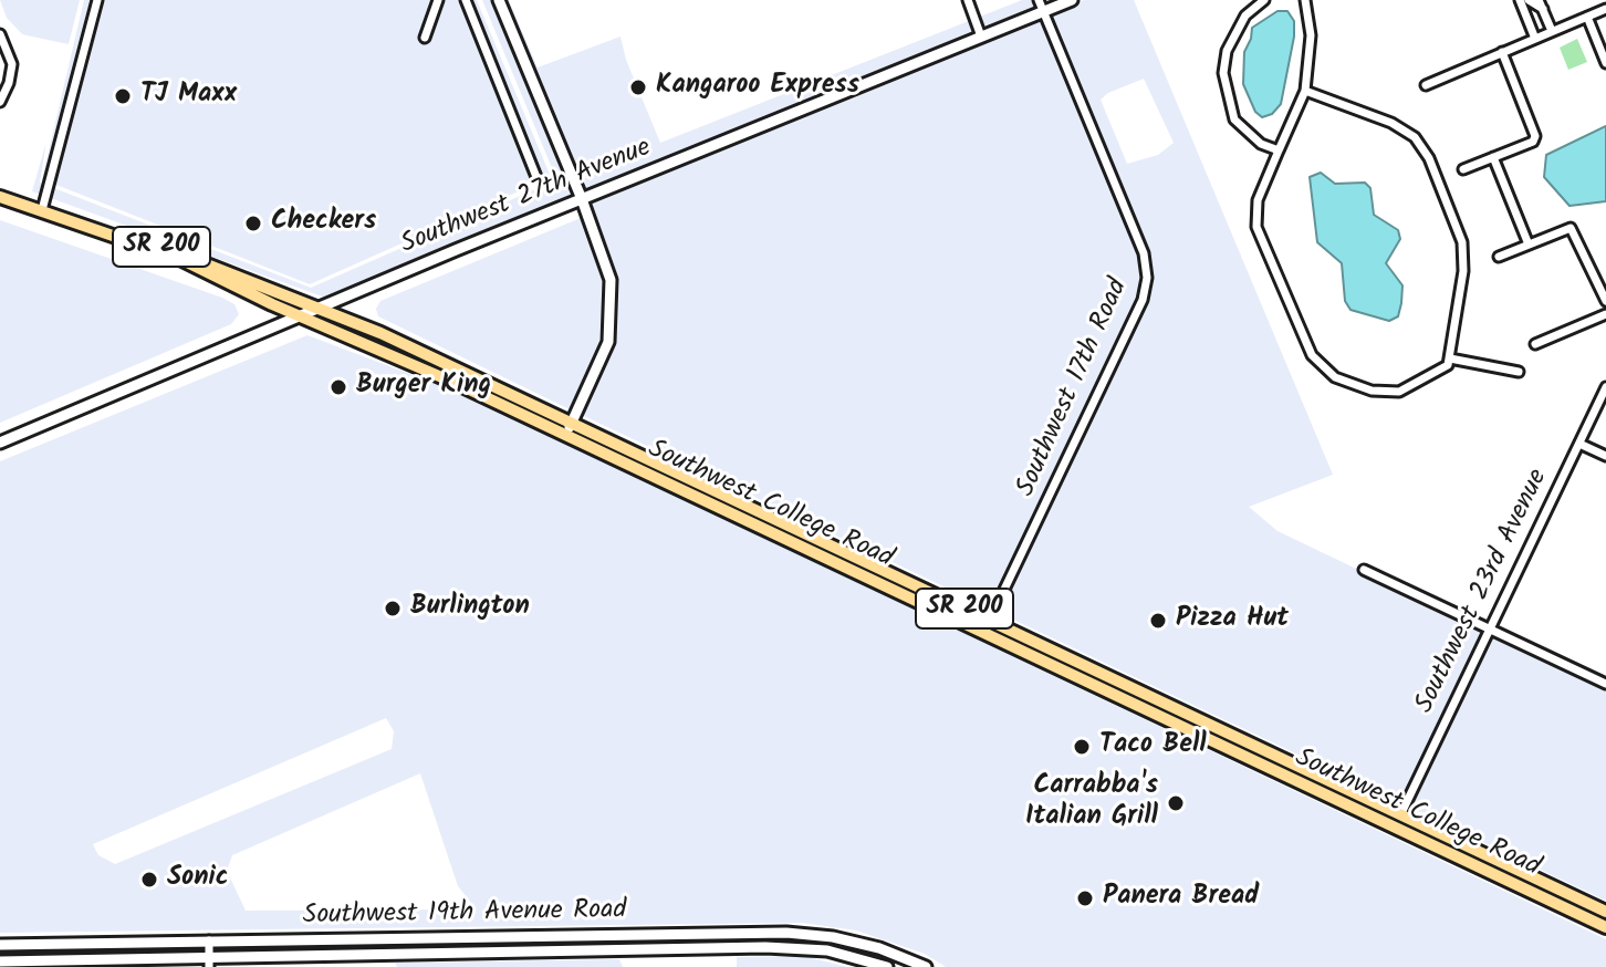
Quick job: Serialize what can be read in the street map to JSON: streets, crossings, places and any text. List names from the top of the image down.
{
  "streets": {
    "main road": [
      "Southwest 27th Avenue",
      "SR 200",
      "Southwest College Road",
      "Southwest 19th Avenue Road"
    ],
    "street": ["Southwest 17th Road", "Southwest 23rd Avenue"]
  },
  "crossings": [
    ["Southwest 27th Avenue", "Southwest 17th Road"],
    ["Southwest 27th Avenue", "Southwest College Road"],
    ["Southwest 17th Road", "Southwest College Road"],
    ["Southwest College Road", "Southwest 23rd Avenue"]
  ],
  "places": [
    "Kangaroo Express",
    "TJ Maxx",
    "Checkers",
    "Burger King",
    "Burlington",
    "Pizza Hut",
    "Taco Bell",
    "Carrabba's Italian Grill",
    "Sonic",
    "Panera Bread"
  ]
}
